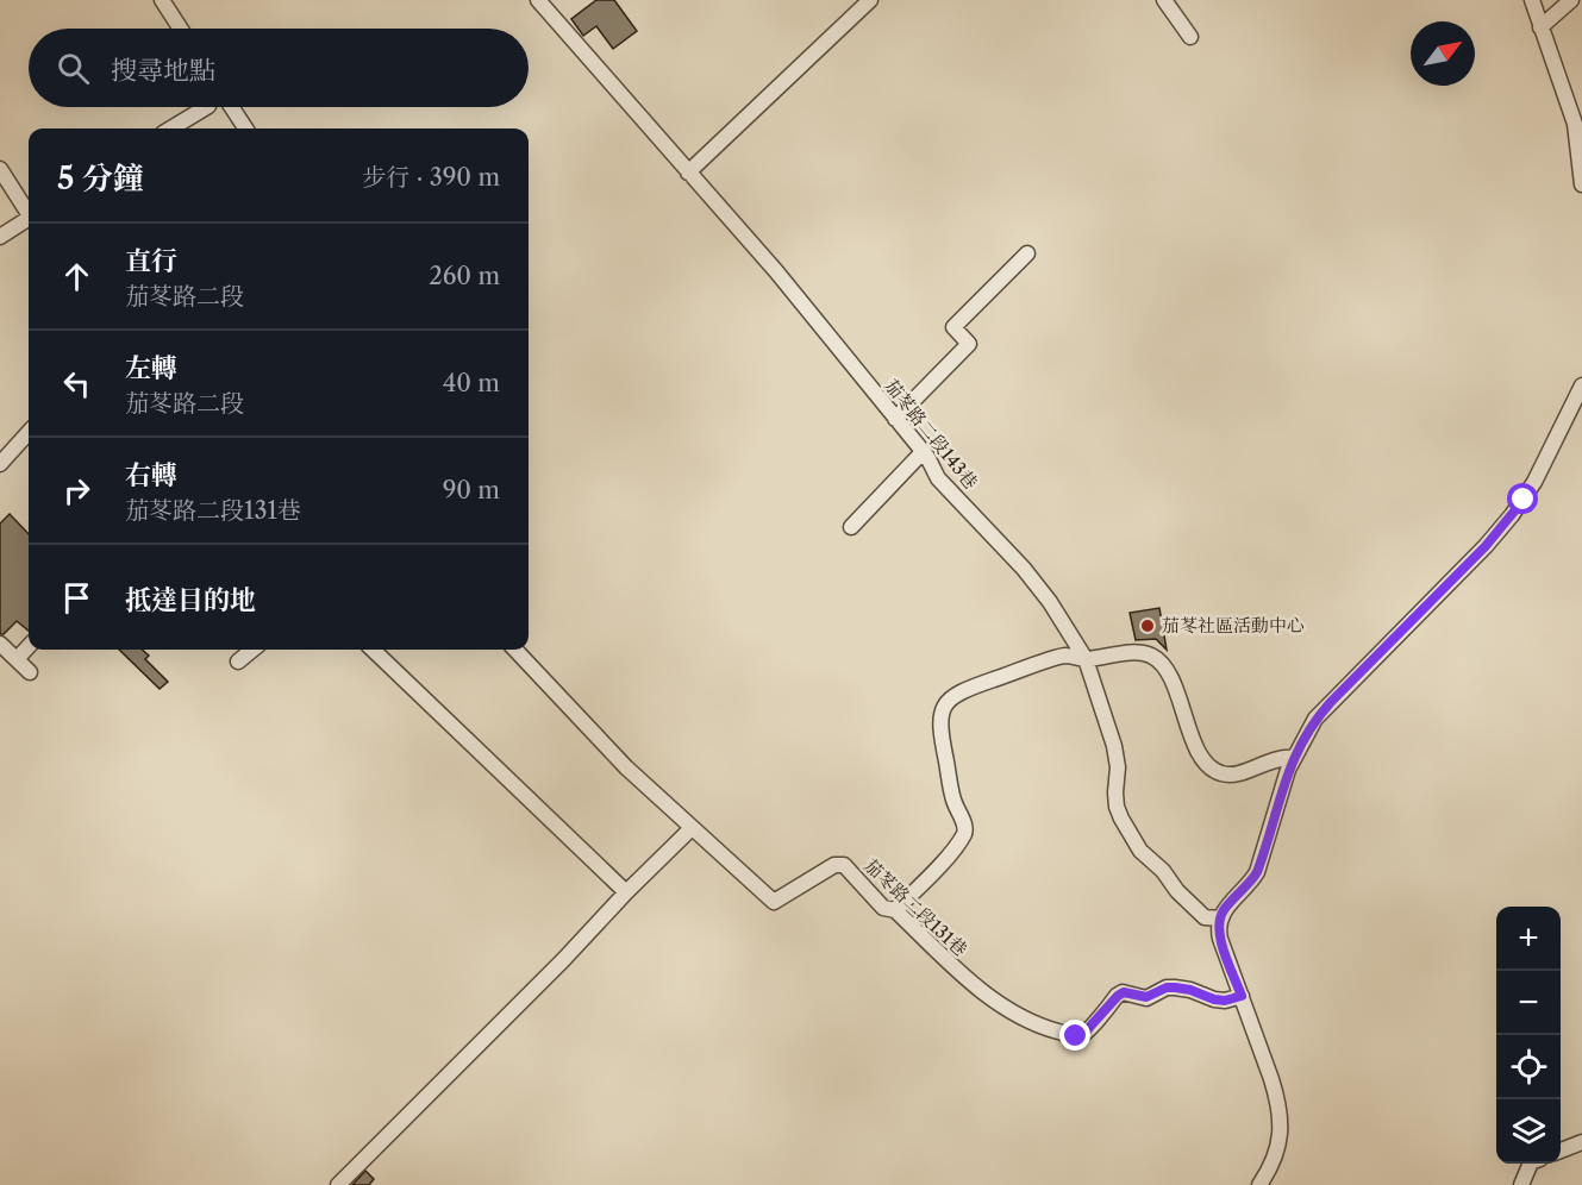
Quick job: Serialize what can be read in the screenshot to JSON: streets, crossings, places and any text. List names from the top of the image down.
{
  "streets": {
    "street": ["茄苳路二段143巷", "茄苳路二段131巷"]
  },
  "places": ["茄苳社區活動中心"],
  "north": "top right",
  "page": {
    "search": "搜尋地點",
    "heading": ["5 分鐘", "步行 · 390 m"],
    "list": [
      ["直行", "茄苳路二段", "260 m"],
      ["左轉", "茄苳路二段", "40 m"],
      ["右轉", "茄苳路二段131巷", "90 m"],
      "抵達目的地"
    ],
    "map_buttons": ["+", "−"]
  }
}
